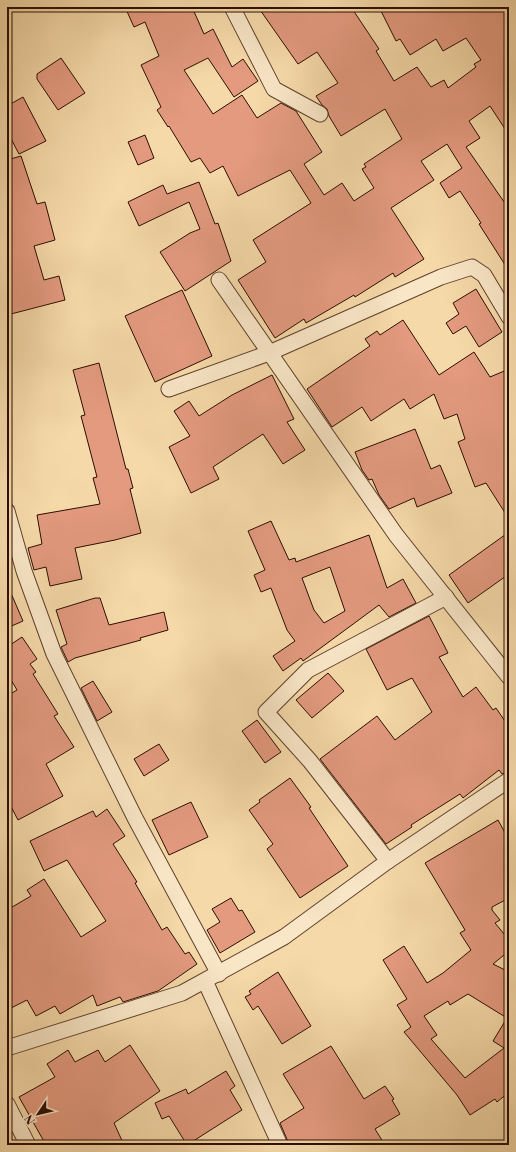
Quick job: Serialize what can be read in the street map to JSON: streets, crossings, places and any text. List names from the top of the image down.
{
  "north": "bottom left"
}
